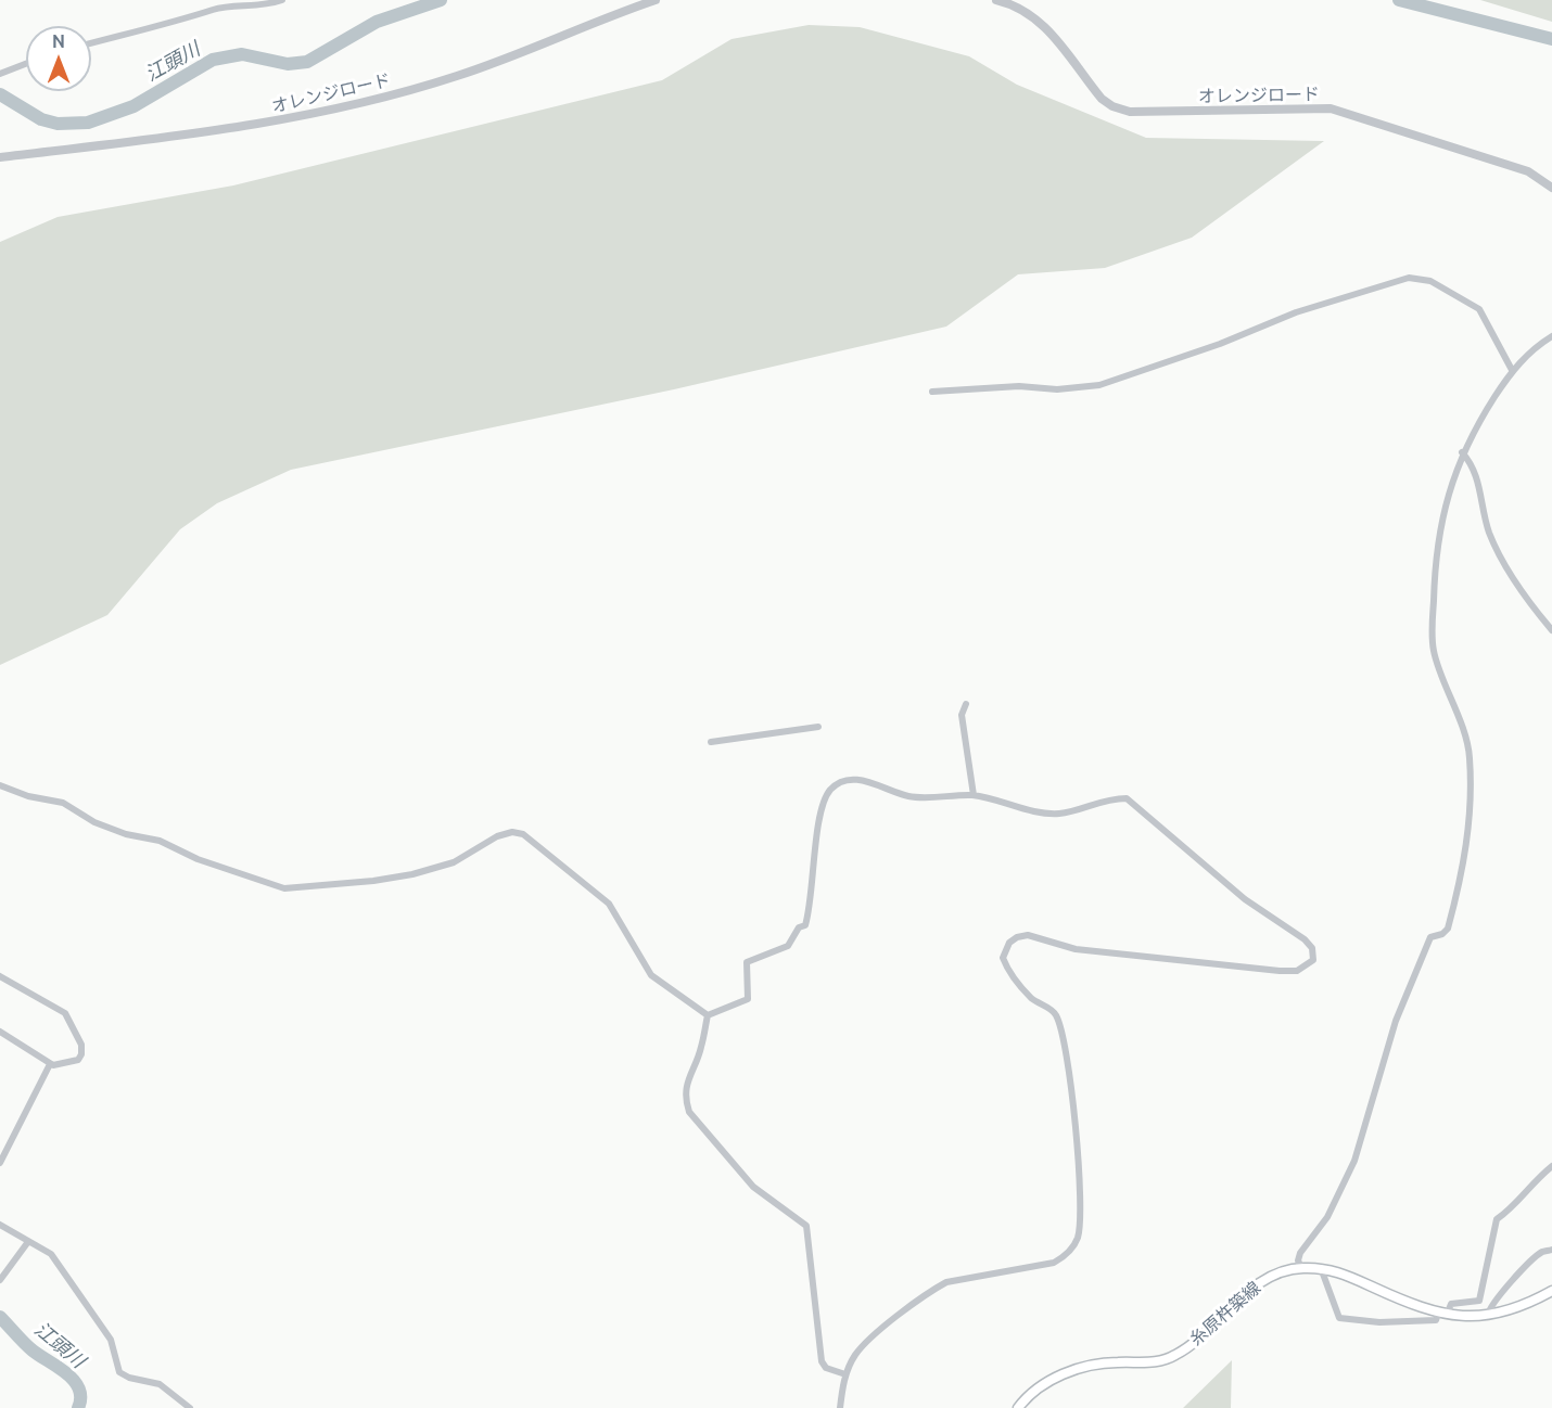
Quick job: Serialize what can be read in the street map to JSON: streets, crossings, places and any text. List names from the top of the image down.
{
  "streets": {
    "main road": ["糸原杵築線"],
    "street": ["オレンジロード"]
  },
  "water": ["江頭川"],
  "north": "top"
}
